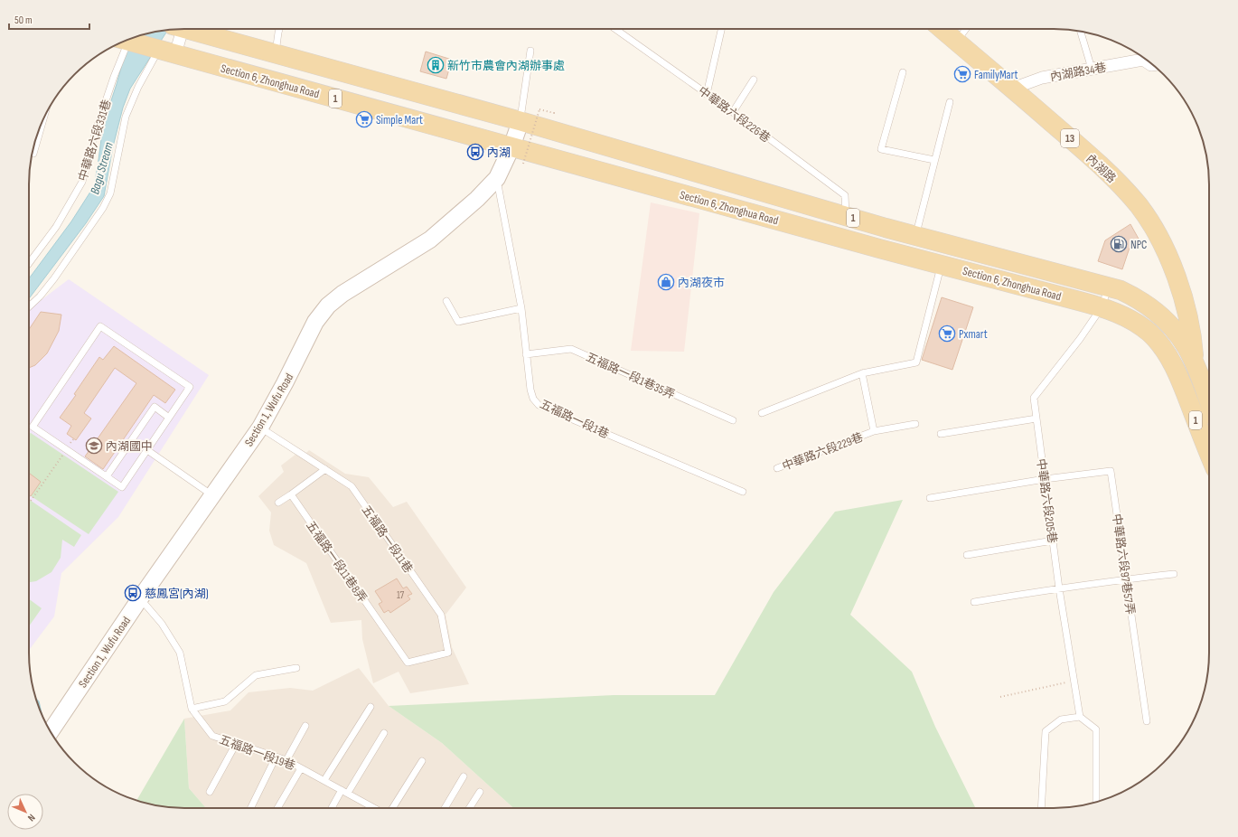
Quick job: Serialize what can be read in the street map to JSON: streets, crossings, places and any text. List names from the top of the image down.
{
  "streets": {
    "main road": [
      "Section 6, Zhonghua Road",
      "1",
      "13",
      "內湖路",
      "Section 1, Wufu Road"
    ],
    "street": ["內湖路34巷"],
    "lane": [
      "中華路六段226巷",
      "中華路六段331巷",
      "五福路一段1巷35弄",
      "五福路一段1巷",
      "中華路六段229巷",
      "中華路六段205巷",
      "五福路一段11巷",
      "五福路一段11巷8弄",
      "中華路六段97巷57弄",
      "五福路一段19巷"
    ]
  },
  "crossings": [
    ["內湖路34巷", "內湖路"],
    ["Section 6, Zhonghua Road", "1"],
    ["Section 6, Zhonghua Road", "中華路六段226巷"],
    ["Section 6, Zhonghua Road", "內湖路"],
    ["Section 6, Zhonghua Road", "Section 1, Wufu Road"],
    ["Section 6, Zhonghua Road", "中華路六段205巷"],
    ["五福路一段1巷35弄", "五福路一段1巷"],
    ["Section 1, Wufu Road", "五福路一段1巷"],
    ["Section 1, Wufu Road", "五福路一段11巷"],
    ["Section 1, Wufu Road", "五福路一段19巷"],
    ["中華路六段205巷", "中華路六段97巷57弄"],
    ["五福路一段11巷", "五福路一段11巷8弄"]
  ],
  "water": ["Bagu Stream"],
  "places": {
    "building": ["新竹市農會內湖辦事處"],
    "supermarket": ["FamilyMart", "Simple Mart", "Pxmart"],
    "bus stop": ["內湖", "慈鳳宮(內湖)"],
    "fuel station": ["NPC"],
    "shop": ["內湖夜市"],
    "school or university": ["內湖國中"]
  },
  "house_numbers": ["17"],
  "scale_bar": "50 m",
  "north": "bottom right"
}
